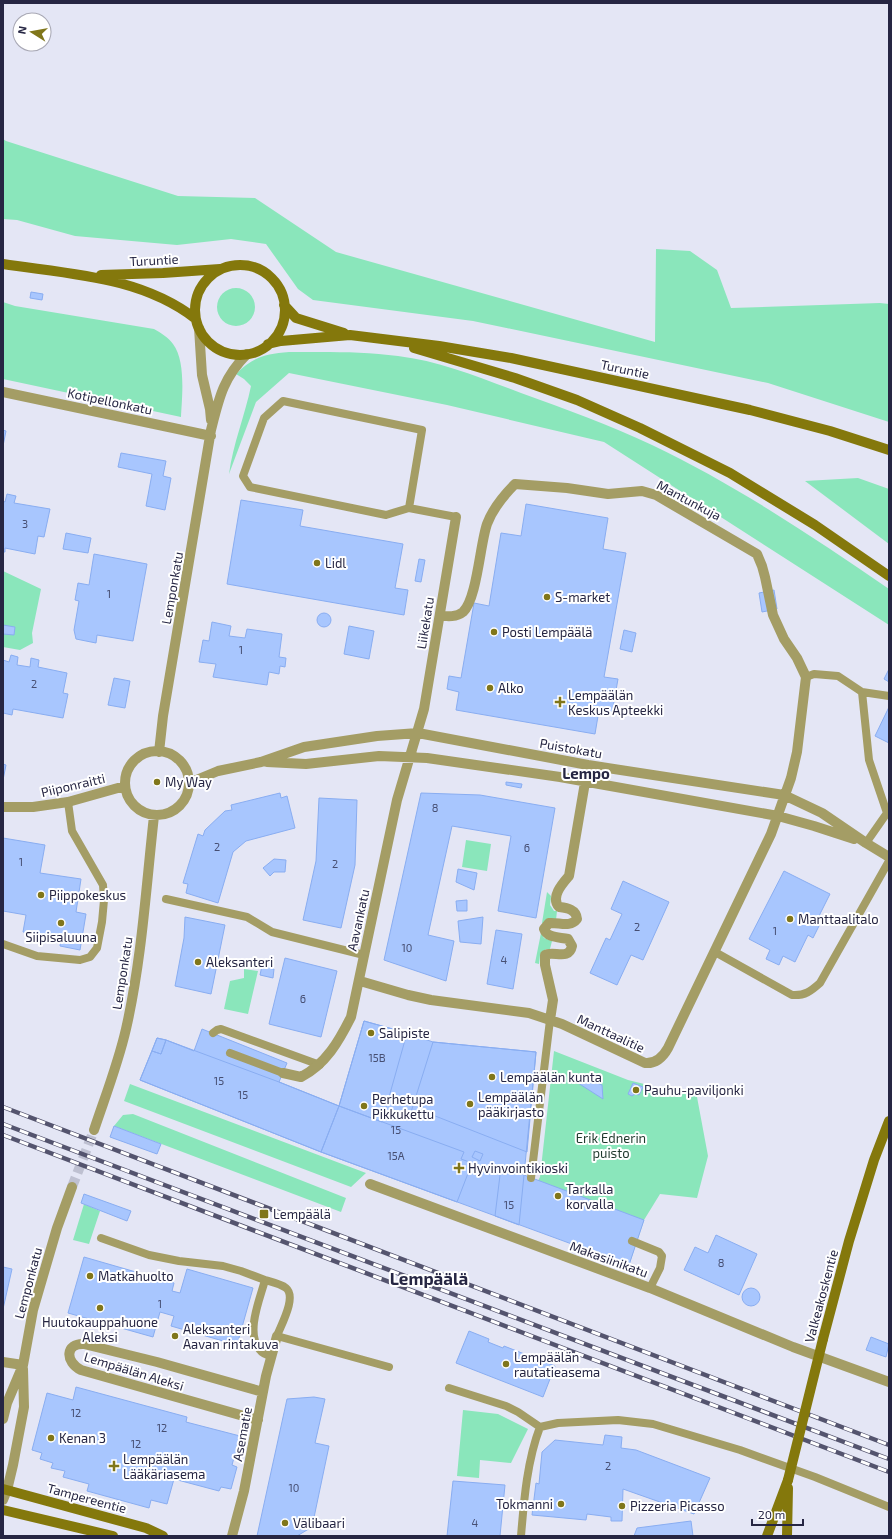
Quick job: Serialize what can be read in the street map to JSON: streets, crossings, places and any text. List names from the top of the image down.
{
  "streets": {
    "main road": ["Turuntie", "Valkeakoskentie", "Tampereentie"],
    "street": [
      "Kotipellonkatu",
      "Mantunkuja",
      "Lemponkatu",
      "Liikekatu",
      "Puistokatu",
      "Piiponraitti",
      "Aavankatu",
      "Manttaalitie",
      "Makasiinikatu",
      "Lempäälän Aleksi",
      "Asematie"
    ]
  },
  "crossings": [
    ["Turuntie", "Lemponkatu"],
    ["Kotipellonkatu", "Lemponkatu"],
    ["Mantunkuja", "Liikekatu"],
    ["Lemponkatu", "Puistokatu"],
    ["Lemponkatu", "Piiponraitti"],
    ["Lemponkatu", "Tampereentie"],
    ["Liikekatu", "Puistokatu"],
    ["Liikekatu", "Aavankatu"],
    ["Puistokatu", "Piiponraitti"],
    ["Puistokatu", "Aavankatu"],
    ["Puistokatu", "Manttaalitie"],
    ["Aavankatu", "Manttaalitie"],
    ["Lempäälän Aleksi", "Asematie"]
  ],
  "districts": ["Lempo", "Lempäälä"],
  "parks": ["Erik Ednerin puisto"],
  "places": {
    "other": [
      "Lidl",
      "S-market",
      "Posti Lempäälä",
      "Alko",
      "My Way",
      "Piippokeskus",
      "Manttaalitalo",
      "Siipisaluuna",
      "Aleksanteri",
      "Salipiste",
      "Lempäälän kunta",
      "Pauhu-paviljonki",
      "Lempäälän pääkirjasto",
      "Perhetupa Pikkukettu",
      "Tarkalla korvalla",
      "Matkahuolto",
      "Huutokauppahuone Aleksi",
      "Aleksanteri Aavan rintakuva",
      "Lempäälän rautatieasema",
      "Kenan 3",
      "Tokmanni",
      "Pizzeria Picasso",
      "Välibaari"
    ],
    "health": ["Lempäälän Keskus Apteekki", "Hyvinvointikioski", "Lempäälän Lääkäriasema"],
    "transit": ["Lempäälä"]
  },
  "house_numbers": [
    "3",
    "1",
    "1",
    "2",
    "8",
    "2",
    "6",
    "1",
    "2",
    "2",
    "1",
    "10",
    "4",
    "6",
    "15B",
    "15",
    "15",
    "15",
    "15A",
    "15",
    "8",
    "1",
    "12",
    "12",
    "12",
    "2",
    "10",
    "4"
  ],
  "scale_bar": "20 m",
  "north": "left"
}
